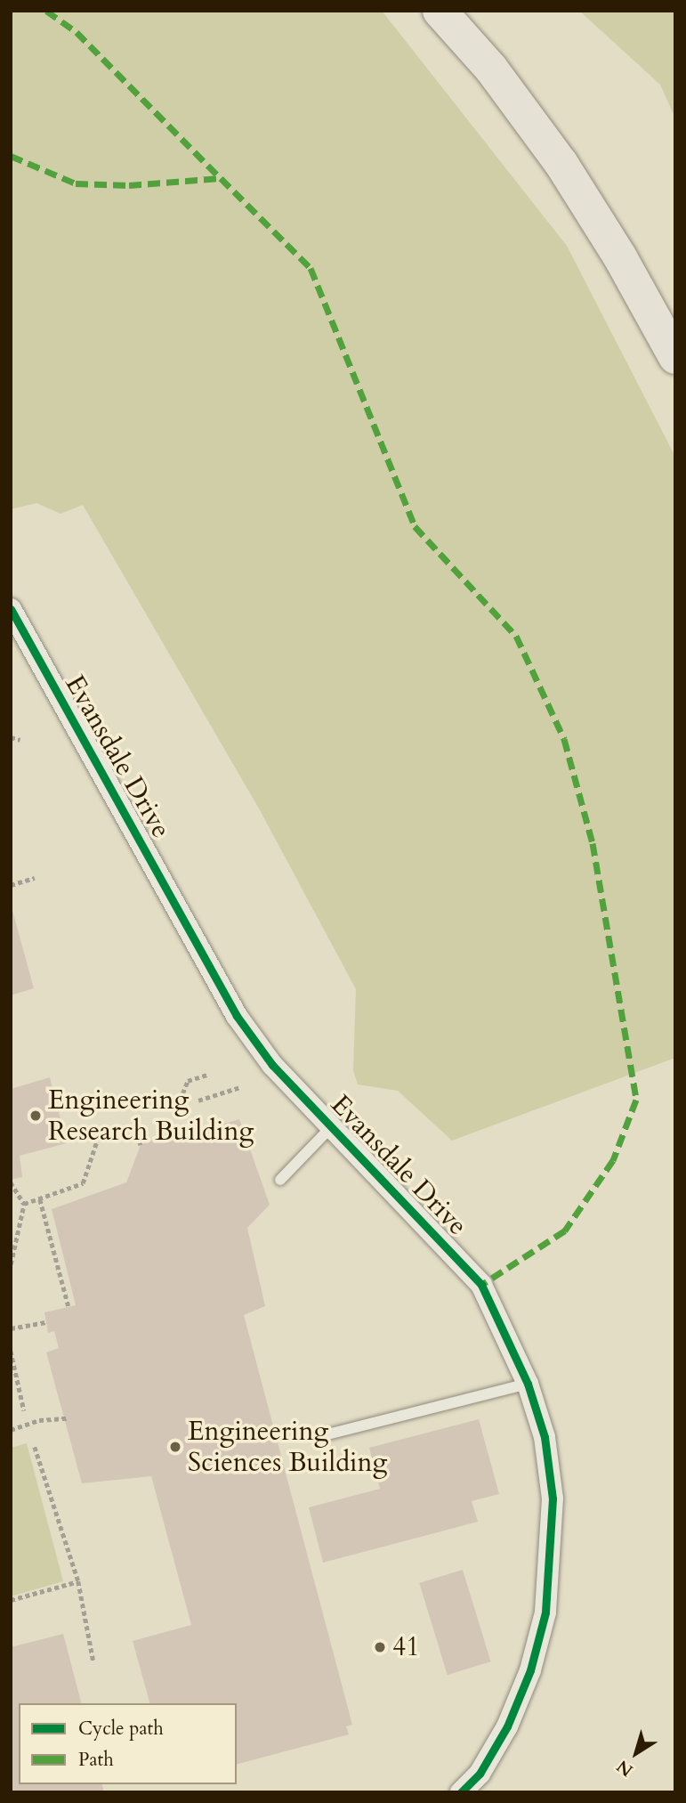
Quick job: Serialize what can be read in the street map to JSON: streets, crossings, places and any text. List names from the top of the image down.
{
  "streets": {
    "street": ["Evansdale Drive"]
  },
  "places": ["Engineering Research Building", "Engineering Sciences Building", "41"],
  "legend": ["Cycle path", "Path"],
  "north": "bottom left"
}
